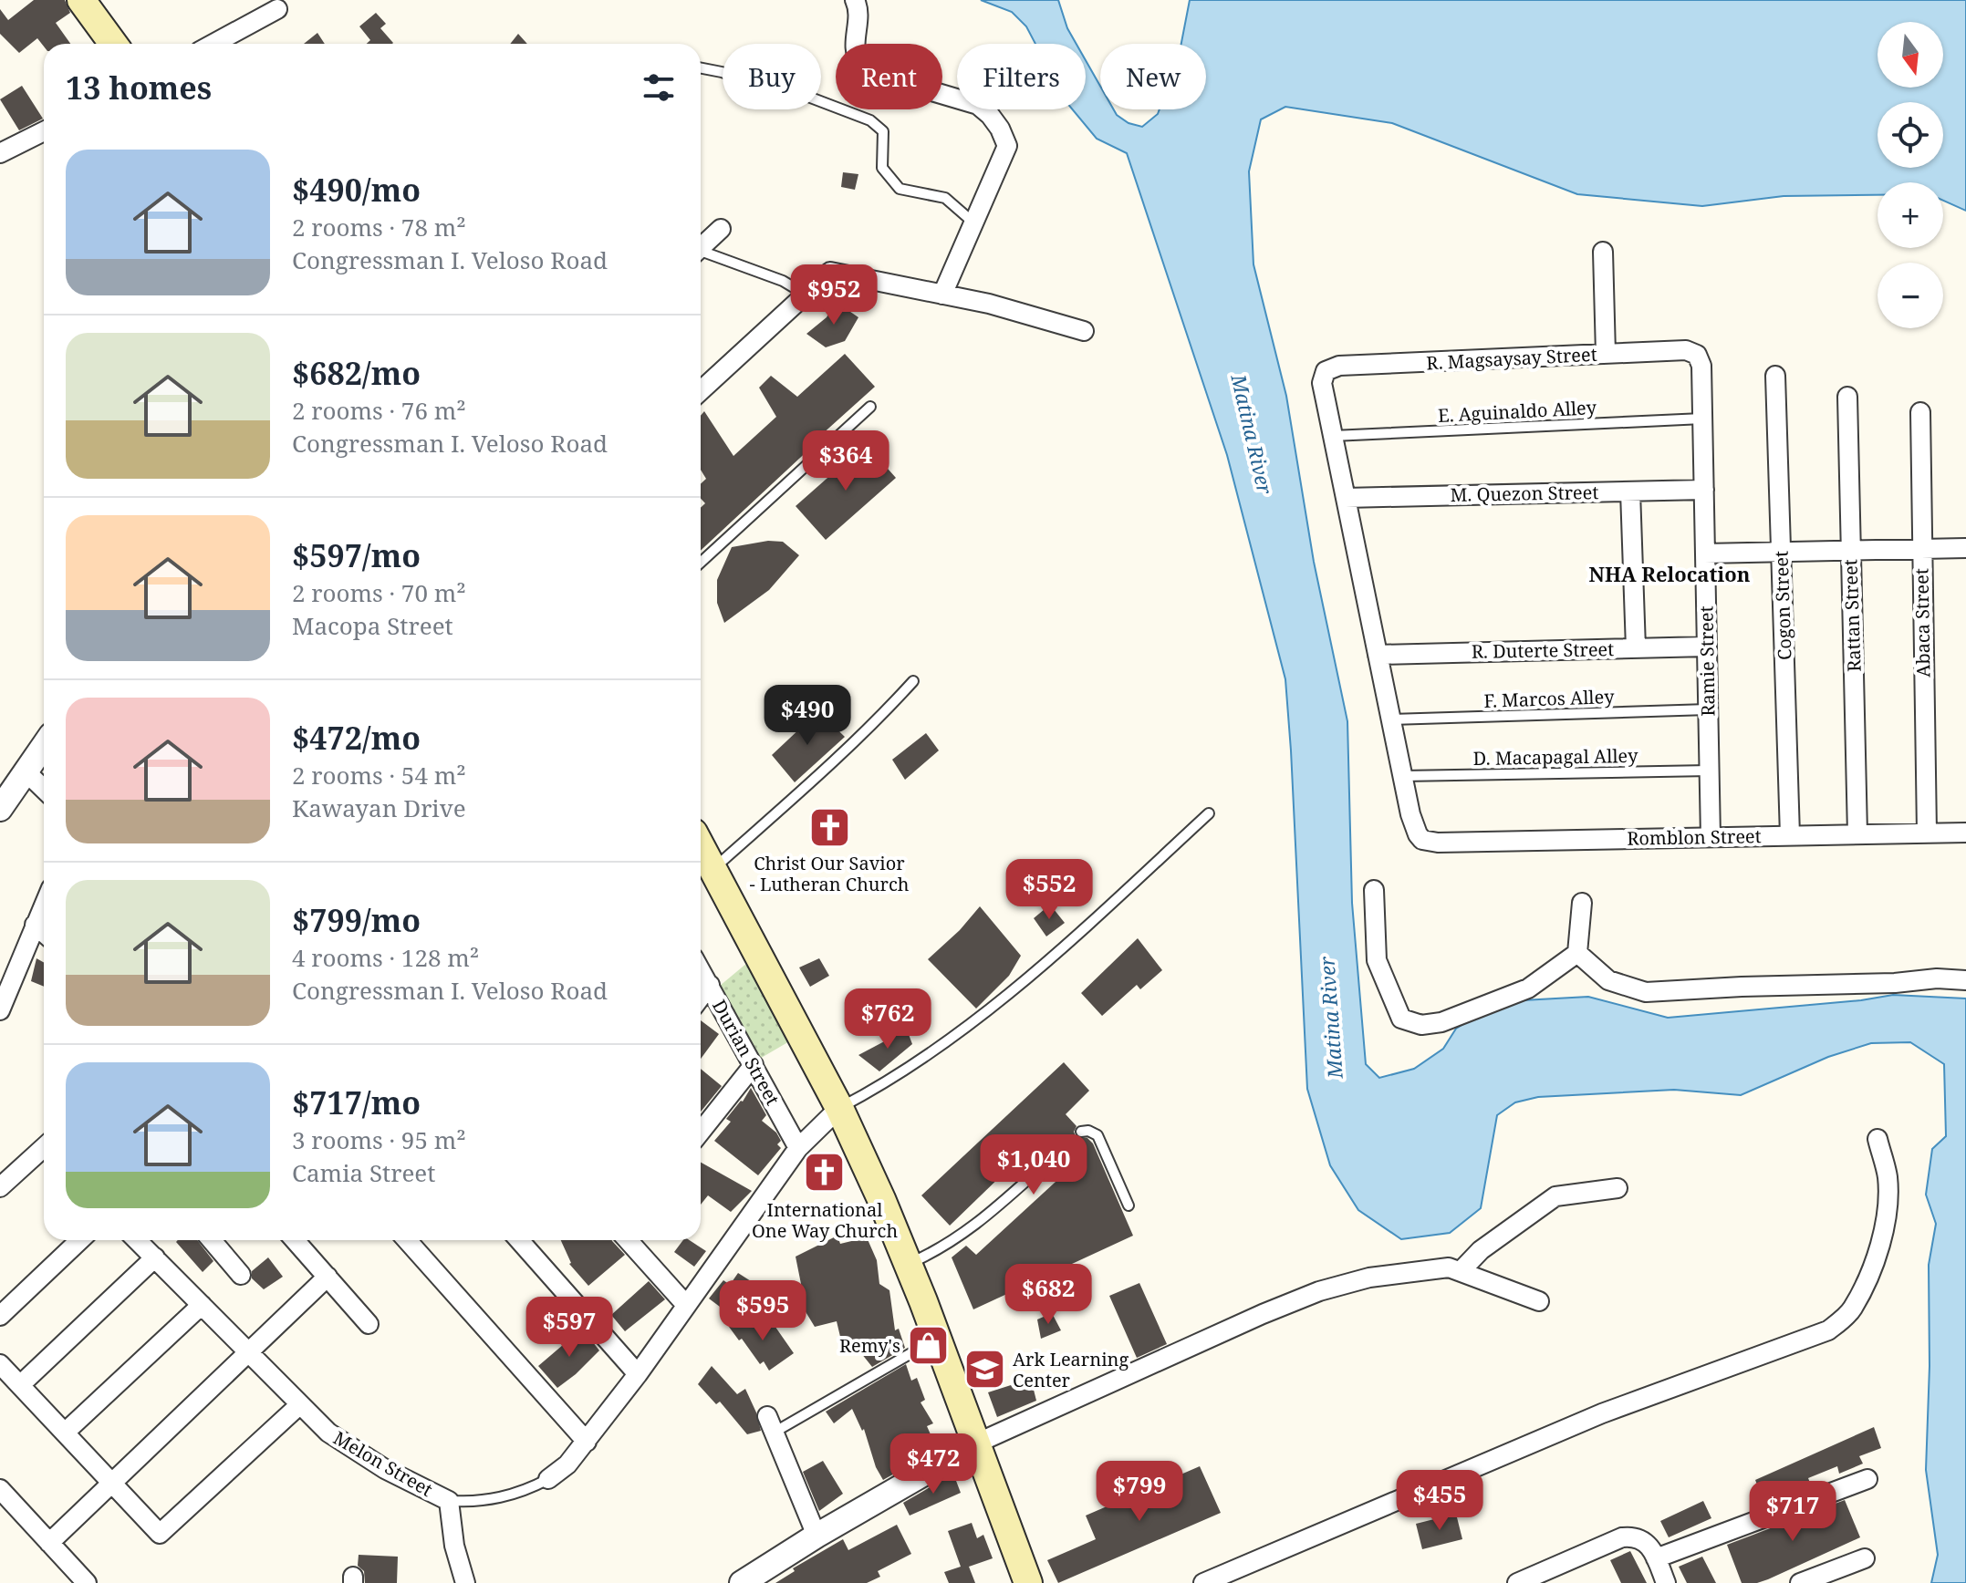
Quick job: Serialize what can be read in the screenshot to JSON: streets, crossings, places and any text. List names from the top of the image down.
{
  "streets": {
    "street": [
      "R. Magsaysay Street",
      "M. Quezon Street",
      "Cogon Street",
      "Rattan Street",
      "Abaca Street",
      "R. Duterte Street",
      "Ramie Street",
      "Romblon Street",
      "Durian Street",
      "Melon Street"
    ],
    "lane": ["E. Aguinaldo Alley", "F. Marcos Alley", "D. Macapagal Alley"]
  },
  "crossings": [
    ["R. Magsaysay Street", "E. Aguinaldo Alley"],
    ["R. Magsaysay Street", "Ramie Street"],
    ["E. Aguinaldo Alley", "Ramie Street"],
    ["M. Quezon Street", "Ramie Street"],
    ["Cogon Street", "Romblon Street"],
    ["Rattan Street", "Romblon Street"],
    ["Abaca Street", "Romblon Street"],
    ["R. Duterte Street", "Ramie Street"],
    ["Ramie Street", "F. Marcos Alley"],
    ["Ramie Street", "D. Macapagal Alley"],
    ["Ramie Street", "Romblon Street"],
    ["D. Macapagal Alley", "Romblon Street"],
    ["Durian Street", "Melon Street"]
  ],
  "districts": ["NHA Relocation"],
  "water": ["Matina River"],
  "places": {
    "church": ["Christ Our Savior - Lutheran Church", "International One Way Church"],
    "shop": ["Remy's"],
    "school or university": ["Ark Learning Center"]
  },
  "north": "bottom",
  "page": {
    "map_buttons": ["+", "−"],
    "chip": [
      "Buy",
      "Rent",
      "Filters",
      "New"
    ],
    "heading": "13 homes",
    "list": [
      {
        "name": "$490/mo",
        "note": "2 rooms · 78 m² · Congressman I. Veloso Road"
      },
      {
        "name": "$682/mo",
        "note": "2 rooms · 76 m² · Congressman I. Veloso Road"
      },
      {
        "name": "$597/mo",
        "note": "2 rooms · 70 m² · Macopa Street"
      },
      {
        "name": "$472/mo",
        "note": "2 rooms · 54 m² · Kawayan Drive"
      },
      {
        "name": "$799/mo",
        "note": "4 rooms · 128 m² · Congressman I. Veloso Road"
      },
      {
        "name": "$717/mo",
        "note": "3 rooms · 95 m² · Camia Street"
      }
    ],
    "price": [
      "$952",
      "$364",
      "$490",
      "$552",
      "$762",
      "$1,040",
      "$682",
      "$595",
      "$597",
      "$472",
      "$799",
      "$455",
      "$717"
    ]
  }
}
